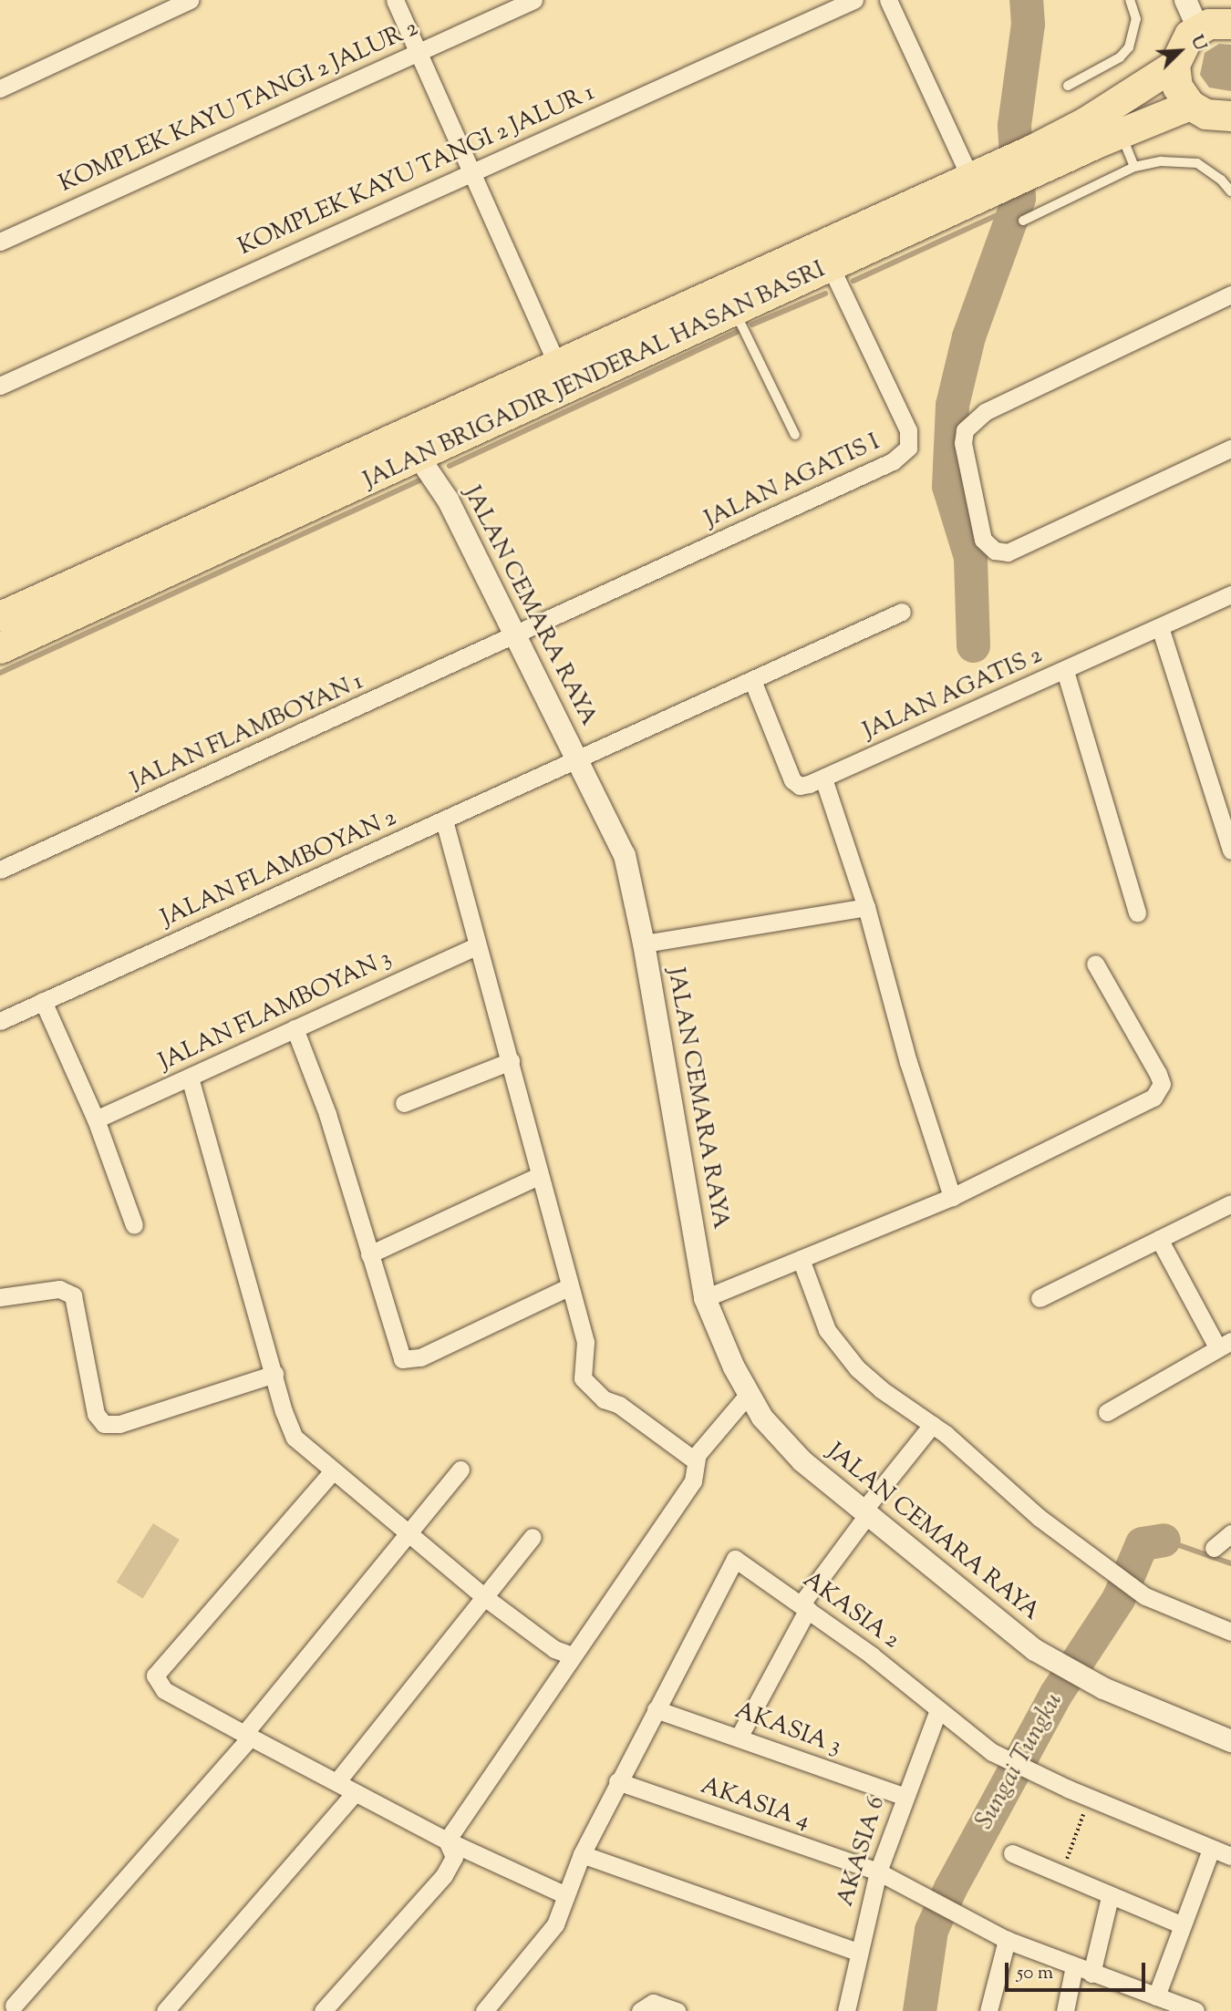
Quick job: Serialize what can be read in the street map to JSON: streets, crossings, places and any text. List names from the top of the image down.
{
  "streets": {
    "highway": ["JALAN BRIGADIR JENDERAL HASAN BASRI"],
    "street": [
      "KOMPLEK KAYU TANGI 2 JALUR 2",
      "KOMPLEK KAYU TANGI 2 JALUR 1",
      "JALAN AGATIS I",
      "JALAN CEMARA RAYA",
      "JALAN AGATIS 2",
      "JALAN FLAMBOYAN 1",
      "JALAN FLAMBOYAN 2",
      "JALAN FLAMBOYAN 3",
      "AKASIA 2",
      "AKASIA 3",
      "AKASIA 4",
      "AKASIA 6"
    ]
  },
  "crossings": [
    ["JALAN BRIGADIR JENDERAL HASAN BASRI", "JALAN AGATIS I"],
    ["JALAN BRIGADIR JENDERAL HASAN BASRI", "JALAN CEMARA RAYA"],
    ["JALAN AGATIS I", "JALAN CEMARA RAYA"],
    ["JALAN AGATIS I", "JALAN FLAMBOYAN 1"],
    ["JALAN CEMARA RAYA", "JALAN FLAMBOYAN 1"],
    ["JALAN CEMARA RAYA", "JALAN FLAMBOYAN 2"],
    ["JALAN AGATIS 2", "JALAN FLAMBOYAN 2"],
    ["AKASIA 2", "AKASIA 3"],
    ["AKASIA 2", "AKASIA 6"],
    ["AKASIA 3", "AKASIA 6"],
    ["AKASIA 4", "AKASIA 6"]
  ],
  "water": ["Sungai Tungku"],
  "scale_bar": "50 m",
  "north": "top right"
}
